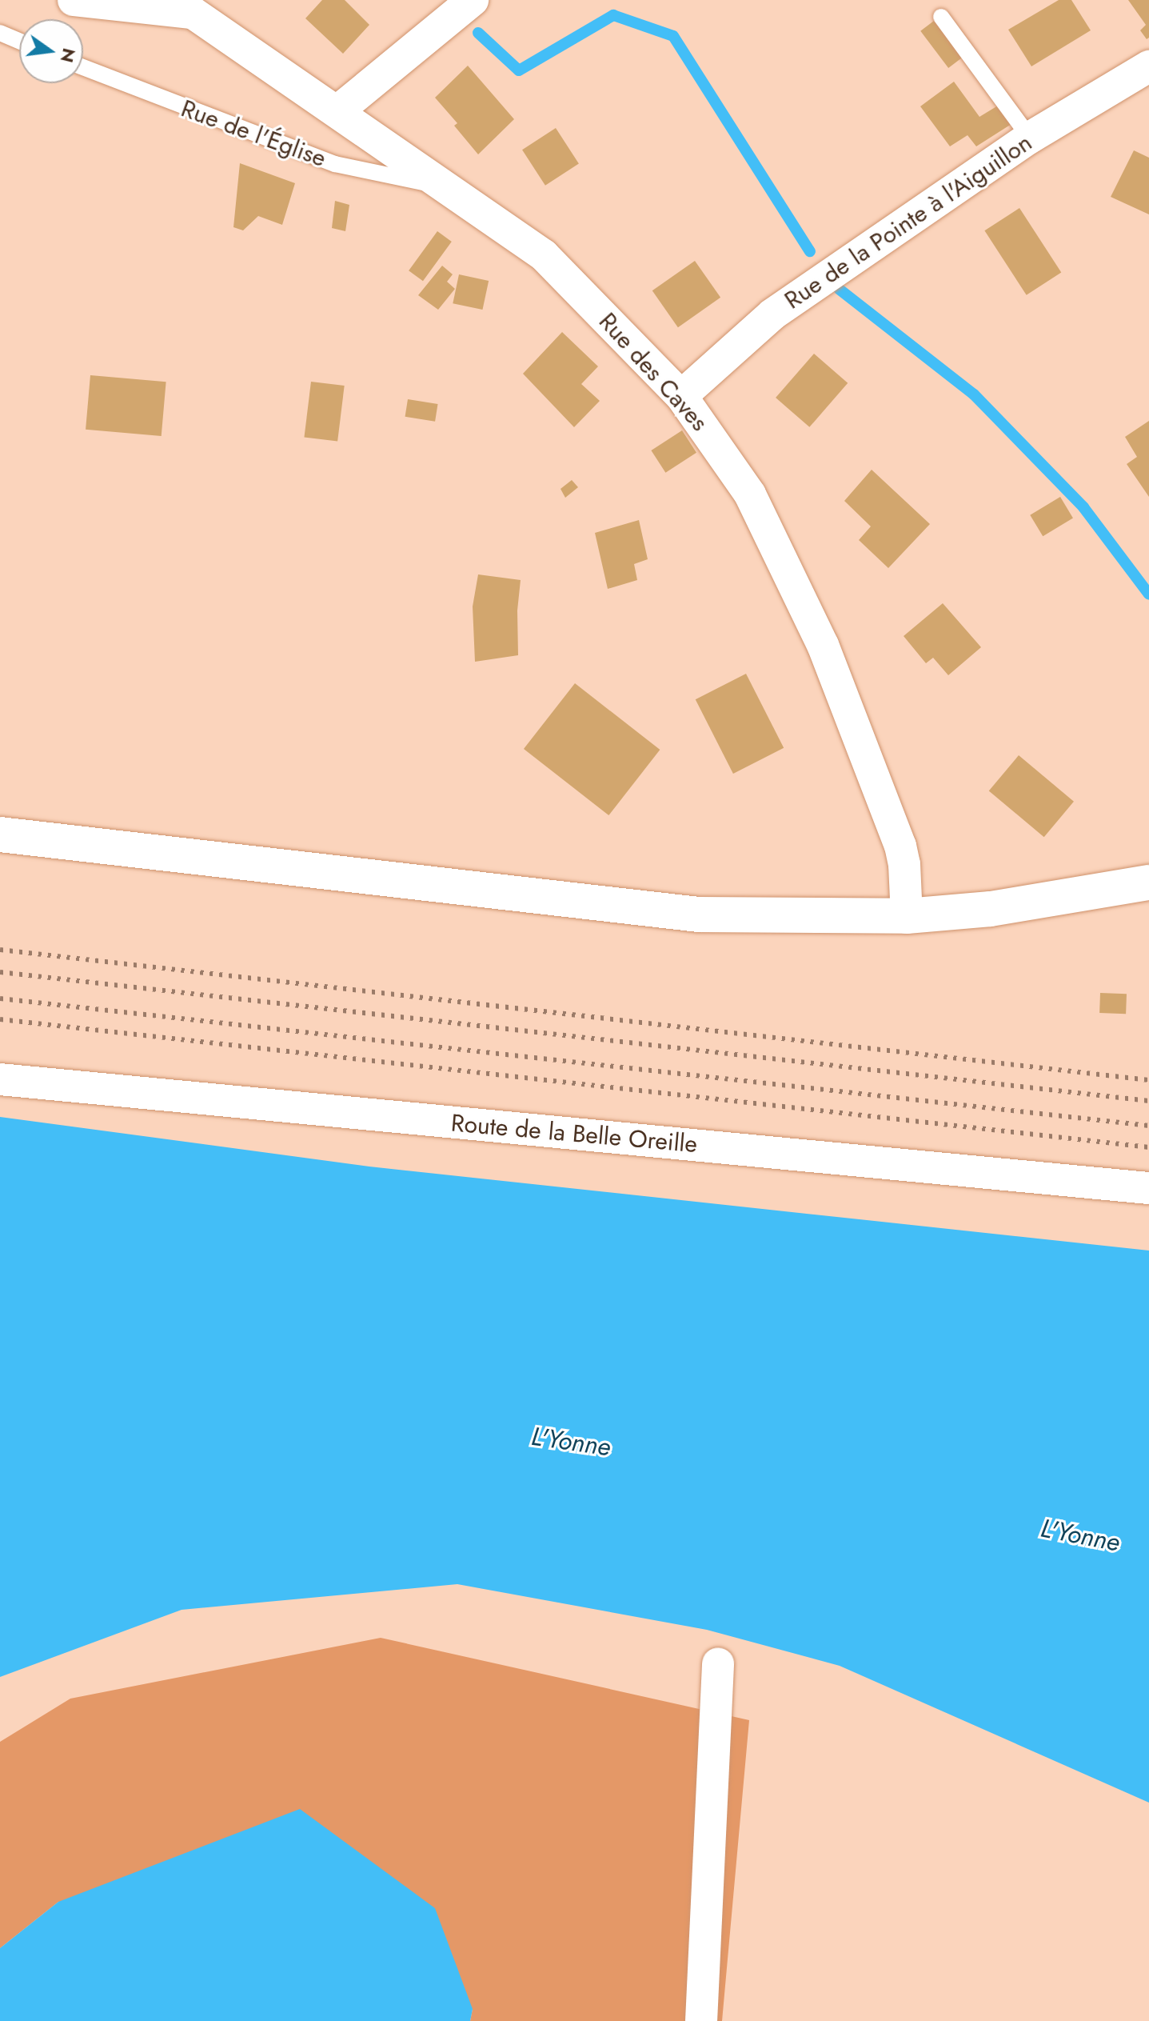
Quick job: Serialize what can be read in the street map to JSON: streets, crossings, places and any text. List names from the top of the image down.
{
  "streets": {
    "street": ["Rue de la Pointe à l'Aiguillon", "Rue des Caves", "Route de la Belle Oreille"],
    "lane": ["Rue de l'Église"]
  },
  "crossings": [
    ["Rue de l'Église", "Rue des Caves"],
    ["Rue de la Pointe à l'Aiguillon", "Rue des Caves"]
  ],
  "water": ["L'Yonne"],
  "north": "right"
}
